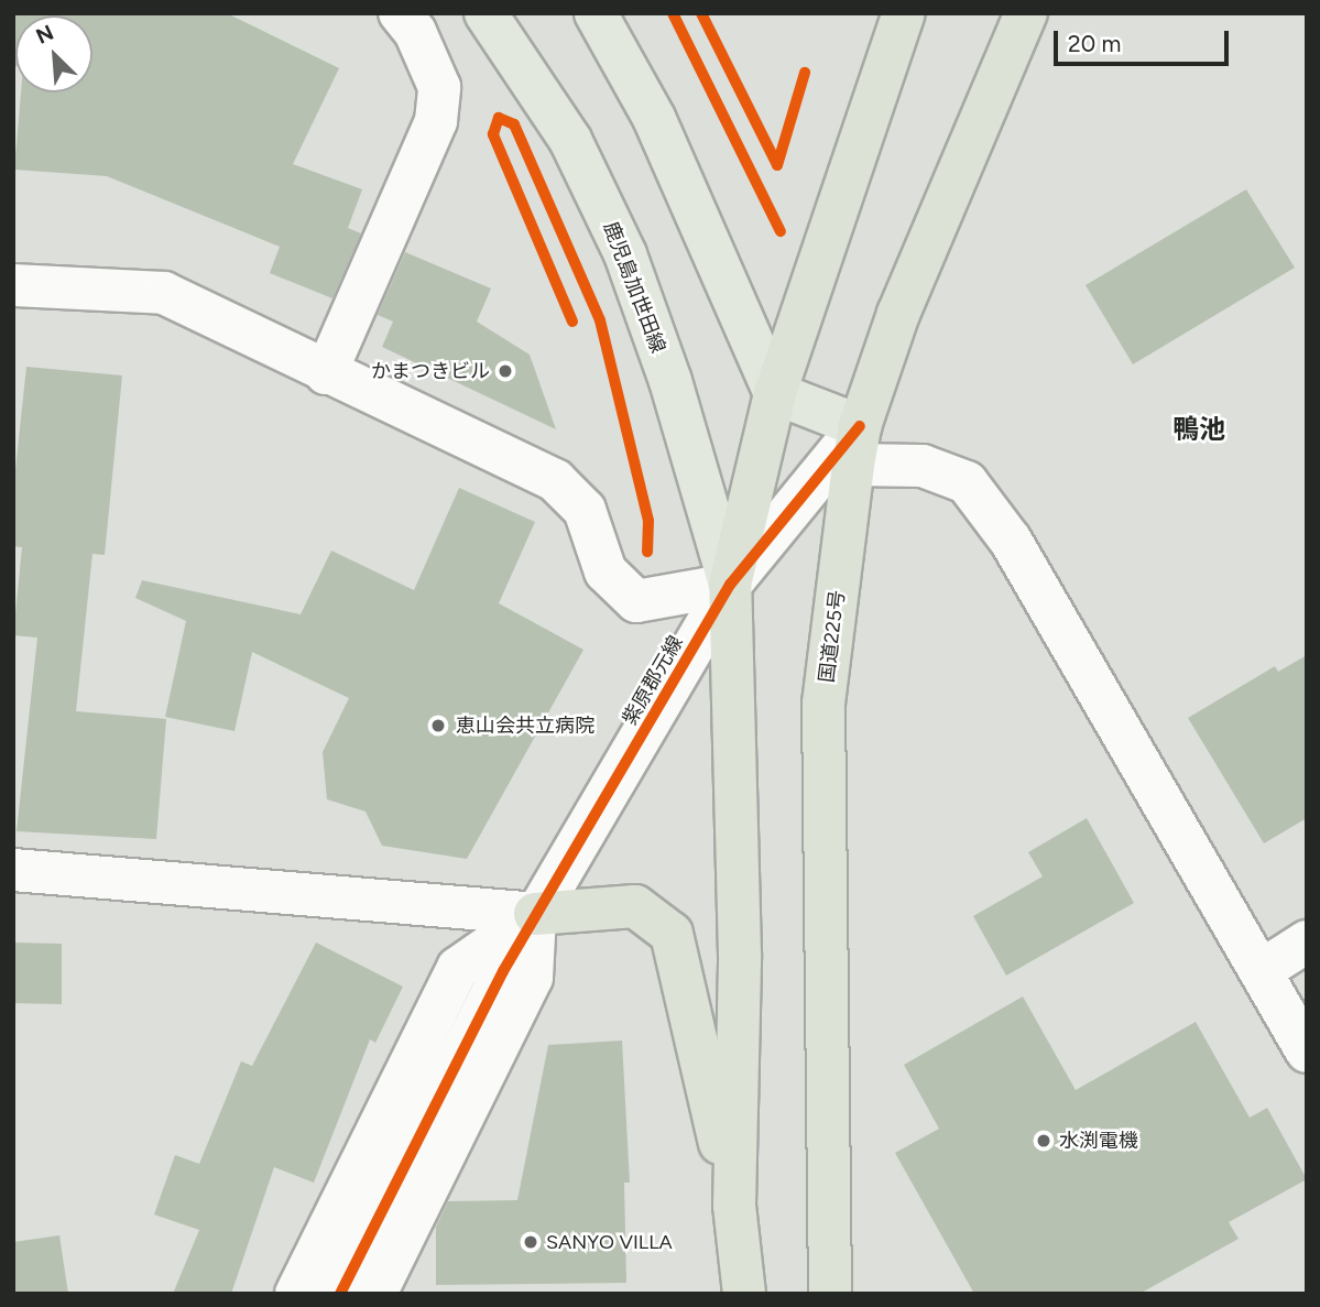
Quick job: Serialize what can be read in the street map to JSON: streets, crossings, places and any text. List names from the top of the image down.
{
  "streets": {
    "highway": ["国道225号"],
    "main road": ["鹿児島加世田線"],
    "street": ["紫原郡元線"]
  },
  "crossings": [
    ["鹿児島加世田線", "紫原郡元線"],
    ["国道225号", "紫原郡元線"]
  ],
  "districts": ["鴨池"],
  "places": [
    "かまつきビル",
    "恵山会共立病院",
    "水渕電機",
    "SANYO VILLA"
  ],
  "scale_bar": "20 m",
  "north": "top left"
}
